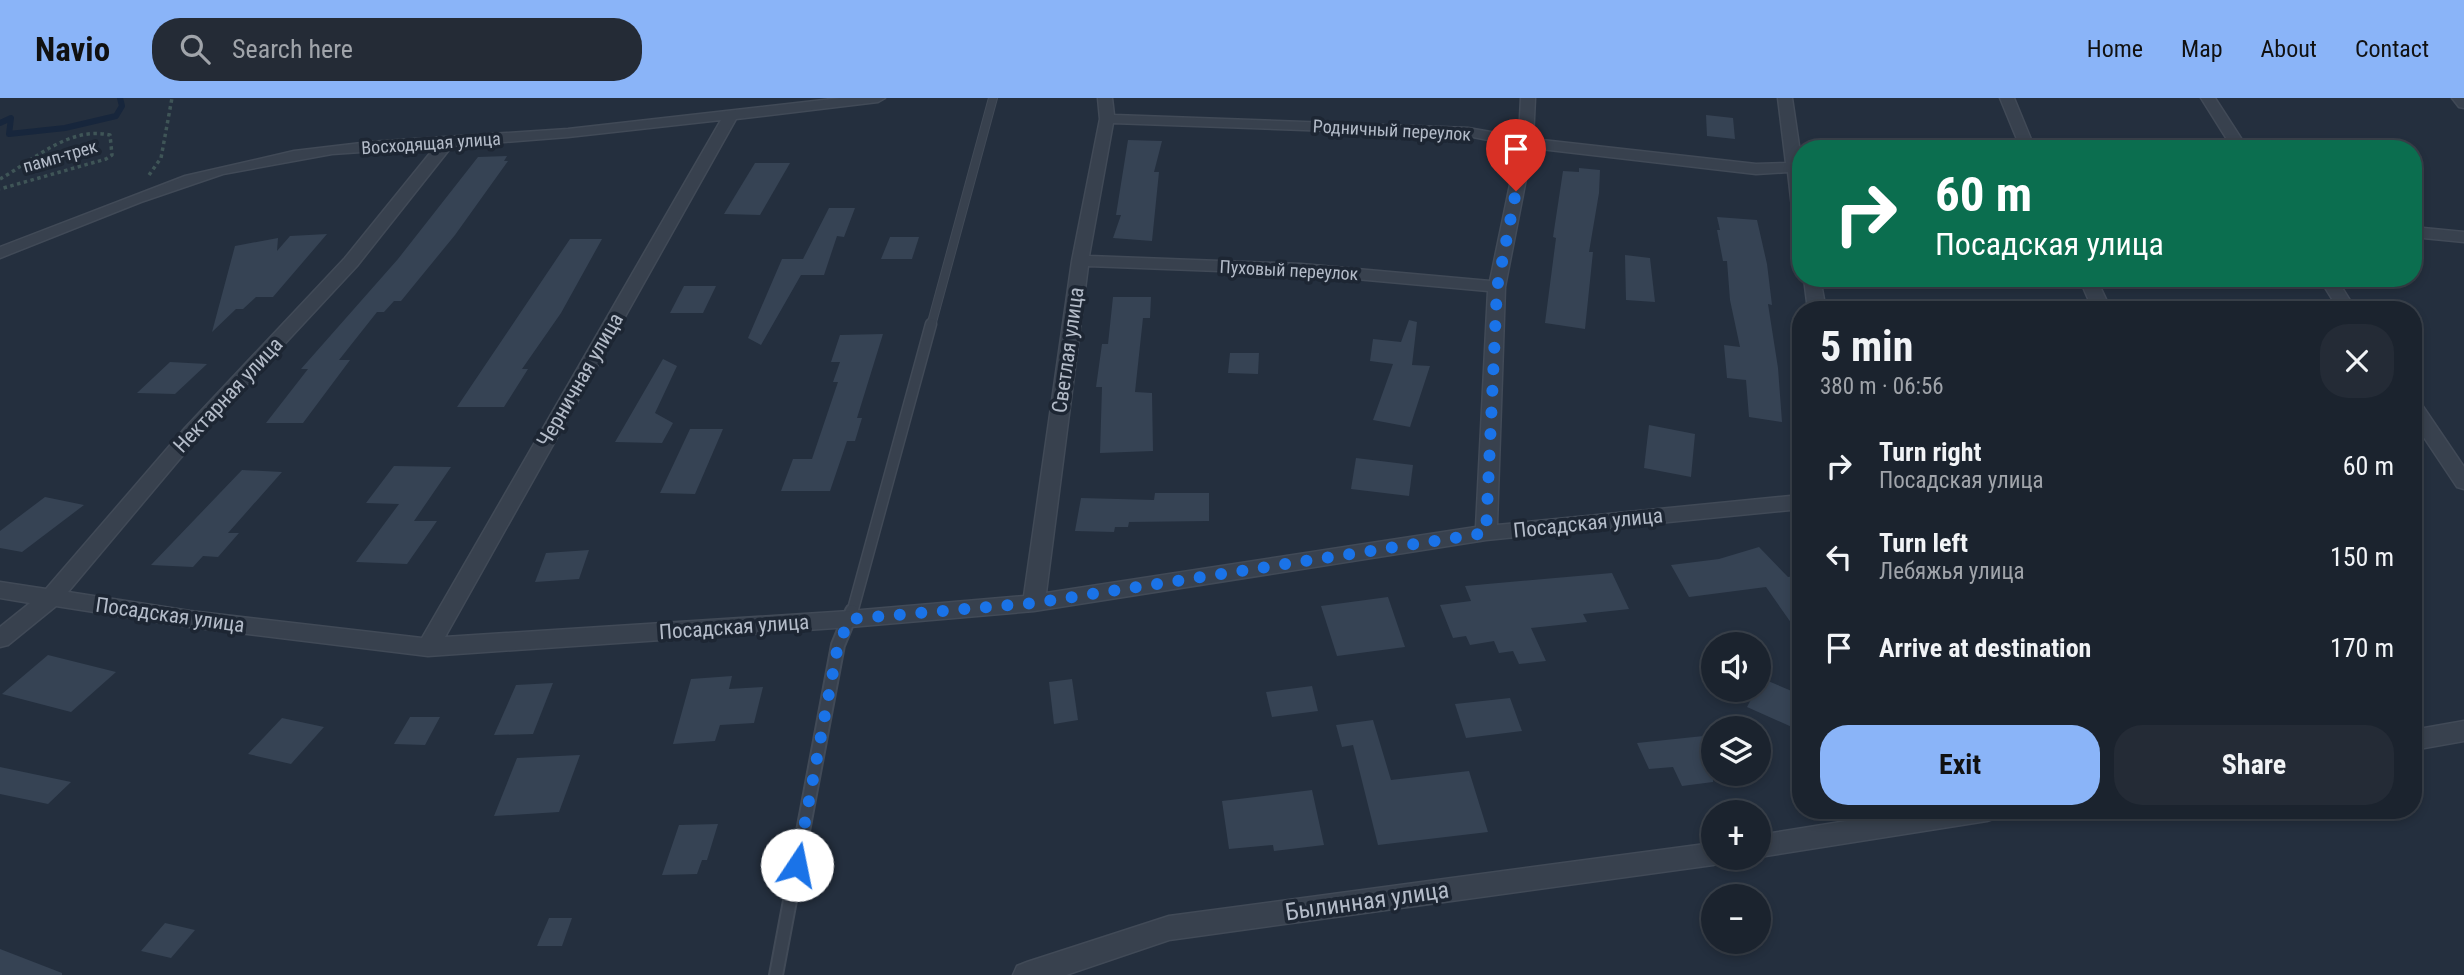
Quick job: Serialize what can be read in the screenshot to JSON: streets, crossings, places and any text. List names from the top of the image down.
{
  "streets": {
    "street": [
      "Родничный переулок",
      "Восходящая улица",
      "Пуховый переулок",
      "Светлая улица",
      "Черничная улица",
      "Нектарная улица",
      "Посадская улица",
      "Былинная улица"
    ],
    "path": ["памп-трек"]
  },
  "crossings": [
    ["Родничный переулок", "Светлая улица"],
    ["Восходящая улица", "Черничная улица"],
    ["Восходящая улица", "Нектарная улица"],
    ["Пуховый переулок", "Светлая улица"],
    ["Светлая улица", "Посадская улица"],
    ["Черничная улица", "Посадская улица"],
    ["Нектарная улица", "Посадская улица"]
  ],
  "page": {
    "header": "Navio",
    "search": "Search here",
    "nav": [
      "Home",
      "Map",
      "About",
      "Contact"
    ],
    "turn": ["60 m", "Посадская улица"],
    "heading": ["5 min", "380 m · 06:56"],
    "list": [
      {
        "name": "Turn right",
        "note": "Посадская улица",
        "value": "60 m"
      },
      {
        "name": "Turn left",
        "note": "Лебяжья улица",
        "value": "150 m"
      },
      {
        "name": "Arrive at destination",
        "value": "170 m"
      }
    ],
    "map_buttons": ["+", "−"],
    "buttons": ["Exit", "Share"]
  }
}
